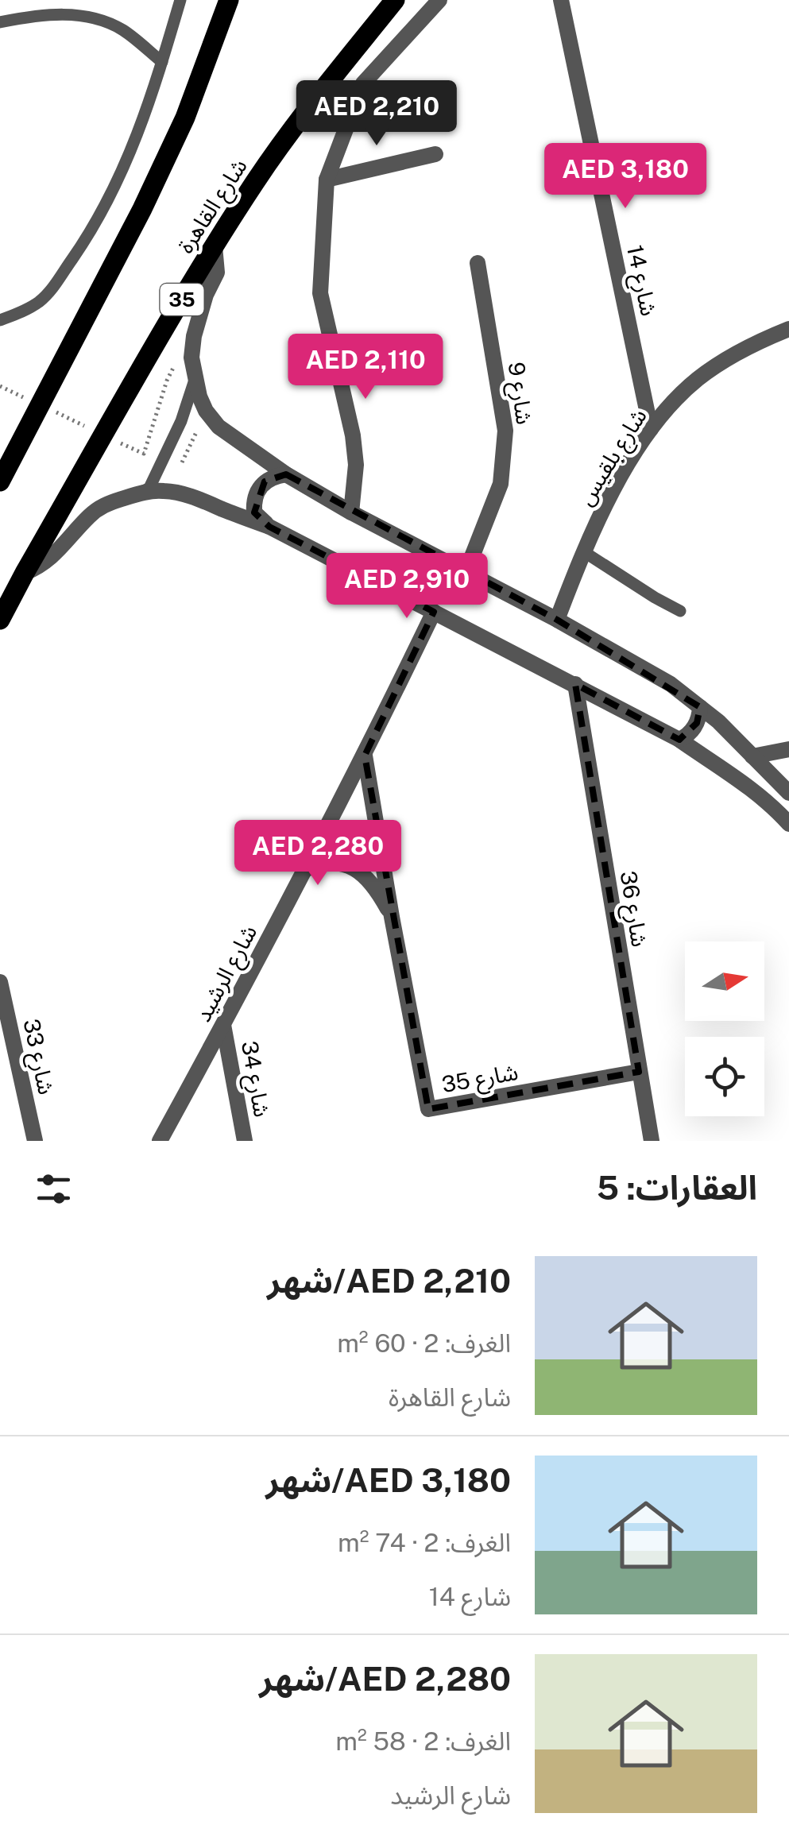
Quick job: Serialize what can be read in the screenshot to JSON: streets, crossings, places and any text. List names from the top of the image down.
{
  "streets": {
    "main road": ["شارع القاهرة", "35"],
    "street": [
      "شارع 14",
      "شارع 9",
      "شارع بلقيس",
      "شارع 36",
      "شارع الرشيد",
      "شارع 33",
      "شارع 35",
      "شارع 34"
    ]
  },
  "crossings": [
    ["شارع 14", "شارع بلقيس"],
    ["شارع 36", "شارع 35"],
    ["شارع الرشيد", "شارع 35"],
    ["شارع الرشيد", "شارع 34"]
  ],
  "north": "right",
  "page": {
    "price": [
      "AED 2,210",
      "AED 3,180",
      "AED 2,110",
      "AED 2,910",
      "AED 2,280"
    ],
    "heading": "العقارات: 5",
    "list": [
      {
        "name": "AED 2,210/شهر",
        "note": "الغرف: 2 · 60 m² · شارع القاهرة"
      },
      {
        "name": "AED 3,180/شهر",
        "note": "الغرف: 2 · 74 m² · شارع 14"
      },
      {
        "name": "AED 2,280/شهر",
        "note": "الغرف: 2 · 58 m² · شارع الرشيد"
      }
    ]
  }
}
